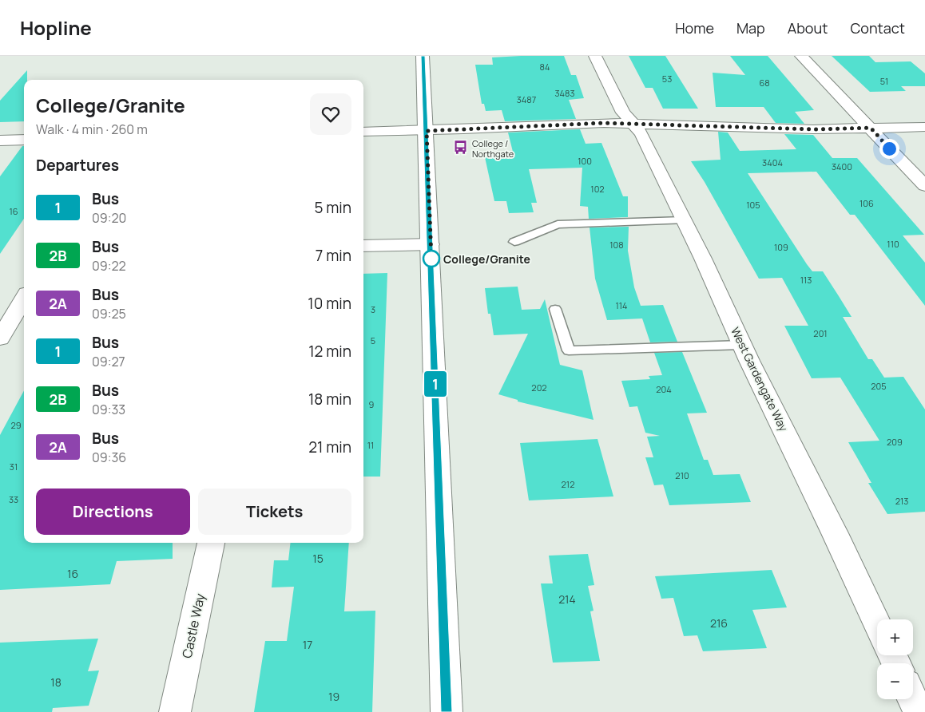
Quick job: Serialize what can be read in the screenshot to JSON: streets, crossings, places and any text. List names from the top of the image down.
{
  "streets": {
    "street": ["West Gardengate Way", "Castle Way"]
  },
  "places": {
    "bus stop": ["College / Northgate"],
    "other": ["College/Granite"]
  },
  "lines": ["bus line 1"],
  "house_numbers": [
    "84",
    "53",
    "51",
    "68",
    "3483",
    "3487",
    "100",
    "3404",
    "3400",
    "102",
    "106",
    "105",
    "16",
    "110",
    "108",
    "109",
    "113",
    "114",
    "3",
    "201",
    "5",
    "205",
    "202",
    "204",
    "9",
    "29",
    "209",
    "11",
    "31",
    "210",
    "212",
    "33",
    "213",
    "15",
    "16",
    "214",
    "216",
    "17",
    "18",
    "19"
  ],
  "page": {
    "header": "Hopline",
    "nav": [
      "Home",
      "Map",
      "About",
      "Contact"
    ],
    "on_map": "1",
    "heading": [
      ["College/Granite", "Walk · 4 min · 260 m"],
      "Departures"
    ],
    "list": [
      {
        "mark": "1",
        "name": "Bus",
        "note": "09:20",
        "value": "5 min"
      },
      {
        "mark": "2B",
        "name": "Bus",
        "note": "09:22",
        "value": "7 min"
      },
      {
        "mark": "2A",
        "name": "Bus",
        "note": "09:25",
        "value": "10 min"
      },
      {
        "mark": "1",
        "name": "Bus",
        "note": "09:27",
        "value": "12 min"
      },
      {
        "mark": "2B",
        "name": "Bus",
        "note": "09:33",
        "value": "18 min"
      },
      {
        "mark": "2A",
        "name": "Bus",
        "note": "09:36",
        "value": "21 min"
      }
    ],
    "buttons": ["Directions", "Tickets"],
    "map_buttons": ["+", "−"]
  }
}
